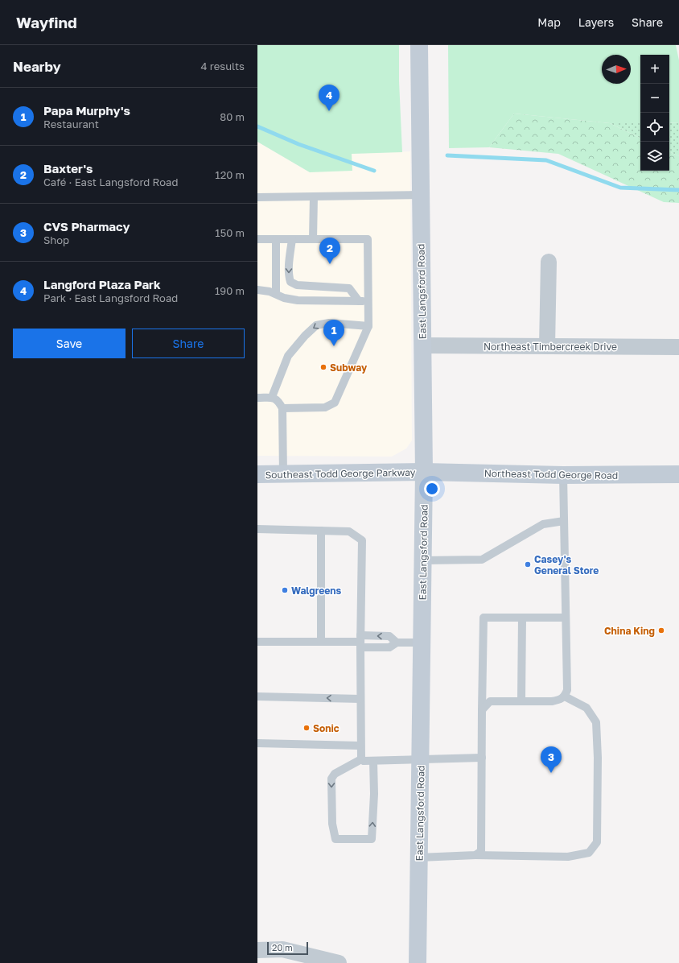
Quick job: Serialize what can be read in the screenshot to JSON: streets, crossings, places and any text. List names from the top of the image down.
{
  "streets": {
    "street": [
      "East Langsford Road",
      "Northeast Timbercreek Drive",
      "Southeast Todd George Parkway",
      "Northeast Todd George Road"
    ]
  },
  "crossings": [
    ["East Langsford Road", "Northeast Timbercreek Drive"],
    ["East Langsford Road", "Southeast Todd George Parkway"],
    ["East Langsford Road", "Northeast Todd George Road"],
    ["Southeast Todd George Parkway", "Northeast Todd George Road"]
  ],
  "places": [
    "Subway",
    "Casey's General Store",
    "Walgreens",
    "China King",
    "Sonic"
  ],
  "scale_bar": "20 m",
  "north": "right",
  "page": {
    "header": "Wayfind",
    "nav": ["Map", "Layers", "Share"],
    "heading": ["Nearby", "4 results"],
    "map_buttons": ["+", "−"],
    "pins": [
      "4",
      "2",
      "1",
      "3"
    ],
    "list": [
      {
        "mark": "1",
        "name": "Papa Murphy's",
        "note": "Restaurant",
        "value": "80 m"
      },
      {
        "mark": "2",
        "name": "Baxter's",
        "note": "Café · East Langsford Road",
        "value": "120 m"
      },
      {
        "mark": "3",
        "name": "CVS Pharmacy",
        "note": "Shop",
        "value": "150 m"
      },
      {
        "mark": "4",
        "name": "Langford Plaza Park",
        "note": "Park · East Langsford Road",
        "value": "190 m"
      }
    ],
    "buttons": ["Save", "Share"],
    "scale": "20 m"
  }
}
